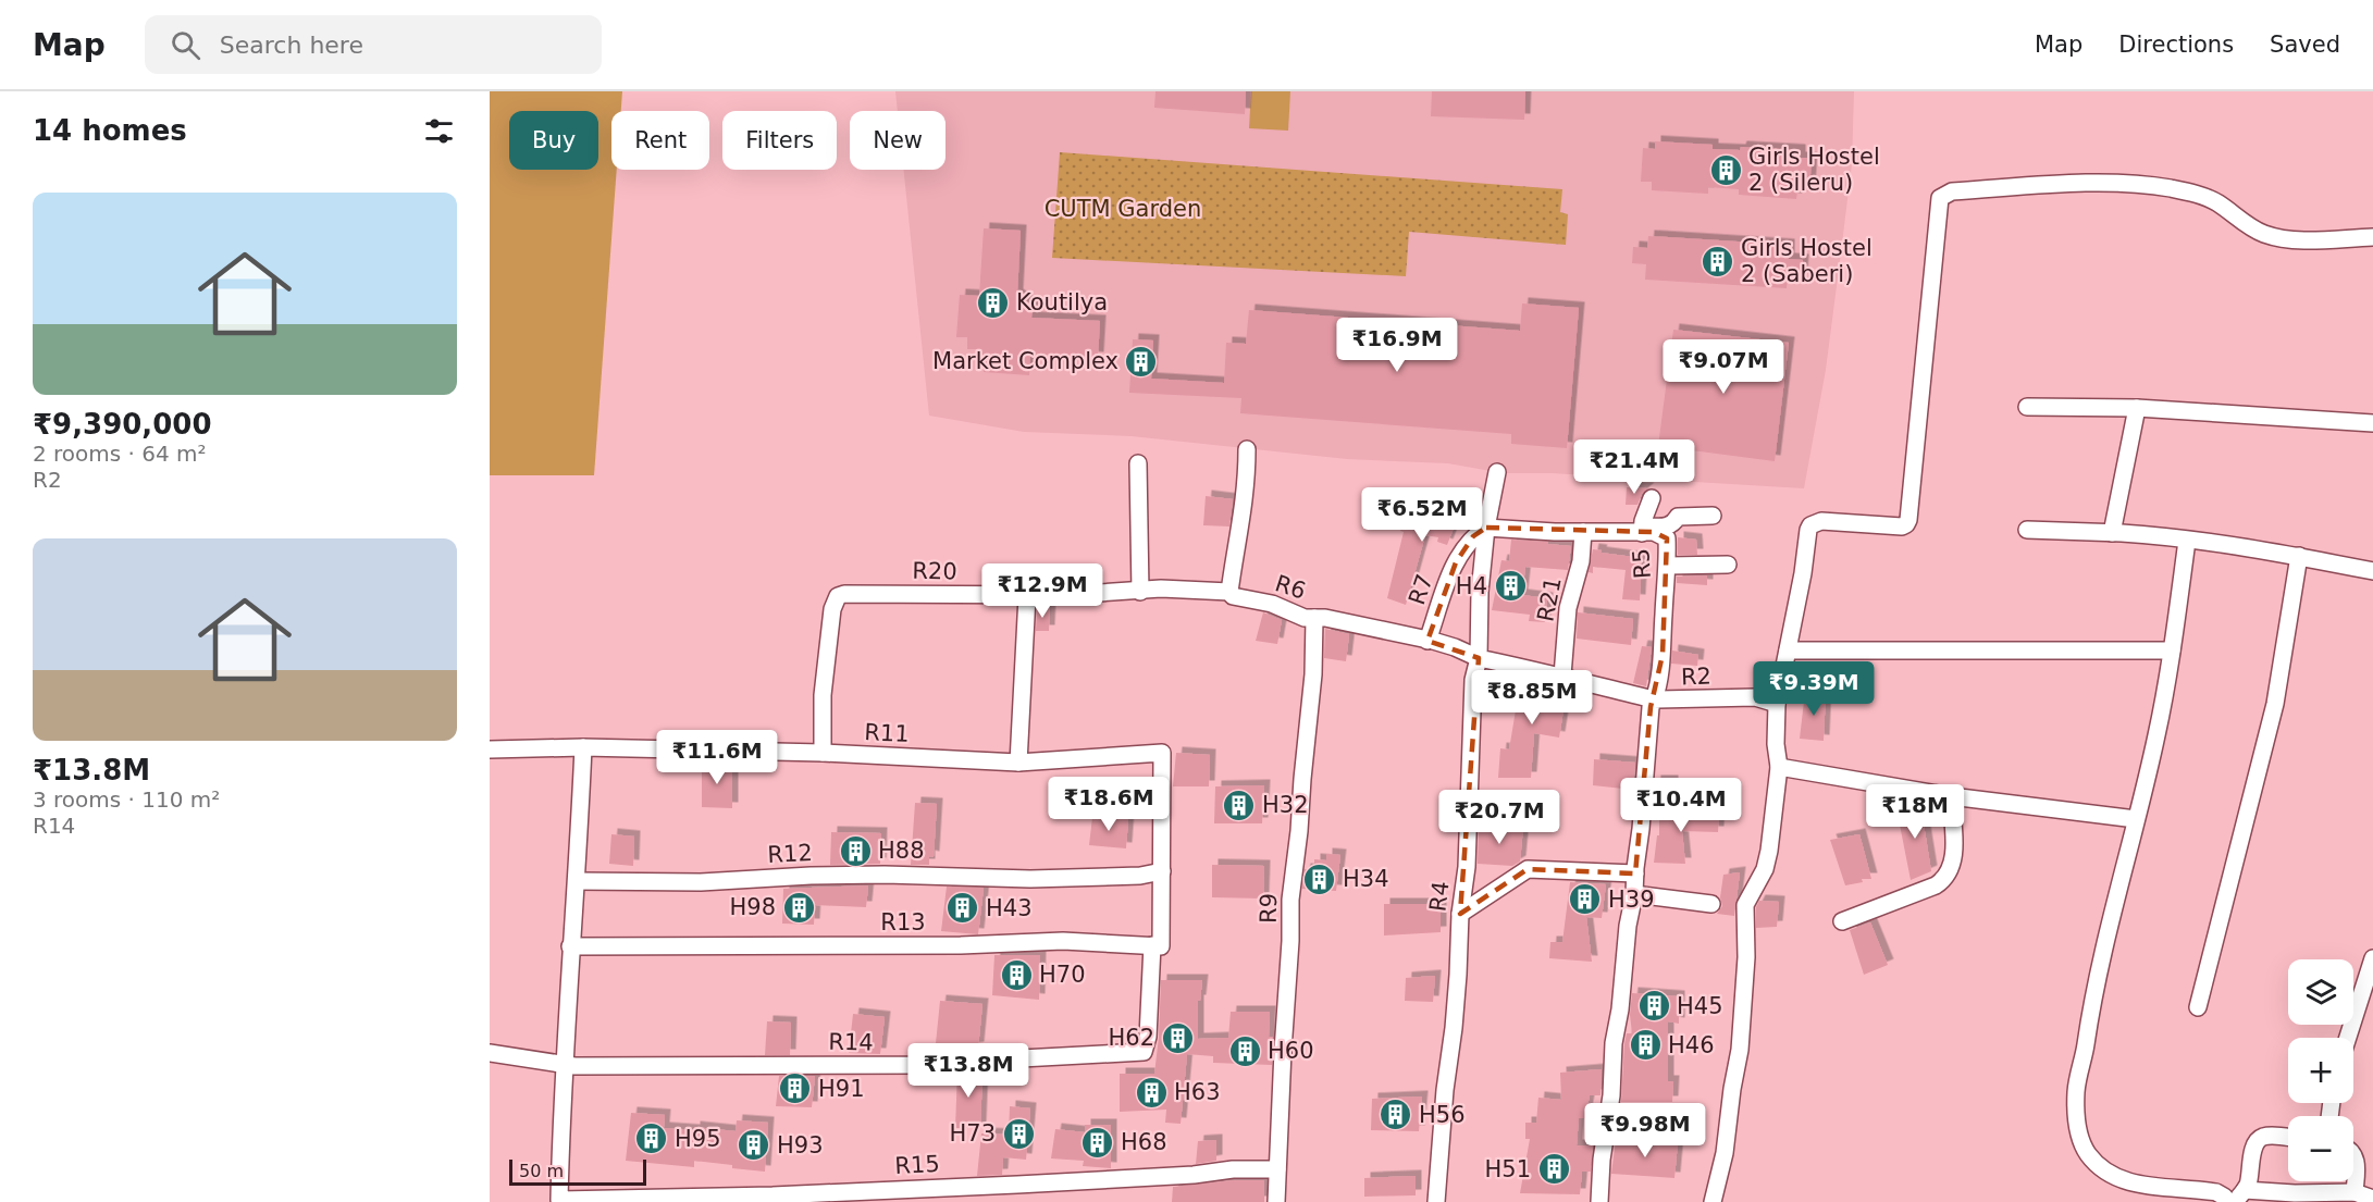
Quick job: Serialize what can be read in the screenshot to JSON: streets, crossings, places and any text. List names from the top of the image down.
{
  "streets": {
    "street": [
      "R5",
      "R20",
      "R6",
      "R7",
      "R21",
      "R2",
      "R11",
      "R12",
      "R4",
      "R9",
      "R13",
      "R14",
      "R15"
    ]
  },
  "crossings": [
    ["R5", "R7"],
    ["R5", "R21"],
    ["R5", "R2"],
    ["R20", "R6"],
    ["R20", "R11"],
    ["R6", "R7"],
    ["R6", "R4"],
    ["R6", "R9"],
    ["R11", "R12"],
    ["R11", "R15"],
    ["R12", "R15"],
    ["R9", "R15"],
    ["R13", "R14"],
    ["R13", "R15"],
    ["R14", "R15"]
  ],
  "parks": ["CUTM Garden"],
  "places": {
    "building": [
      "Girls Hostel 2 (Sileru)",
      "Girls Hostel 2 (Saberi)",
      "Koutilya",
      "Market Complex",
      "H4",
      "H32",
      "H88",
      "H34",
      "H39",
      "H98",
      "H43",
      "H70",
      "H45",
      "H62",
      "H46",
      "H60",
      "H91",
      "H63",
      "H56",
      "H73",
      "H95",
      "H68",
      "H93",
      "H51"
    ]
  },
  "scale_bar": "50 m",
  "page": {
    "header": "Map",
    "search": "Search here",
    "nav": ["Map", "Directions", "Saved"],
    "heading": "14 homes",
    "chip": [
      "Buy",
      "Rent",
      "Filters",
      "New"
    ],
    "list": [
      {
        "name": "₹9,390,000",
        "note": "2 rooms · 64 m² · R2"
      },
      {
        "name": "₹13.8M",
        "note": "3 rooms · 110 m² · R14"
      }
    ],
    "price": [
      "₹16.9M",
      "₹9.07M",
      "₹21.4M",
      "₹6.52M",
      "₹12.9M",
      "₹9.39M",
      "₹8.85M",
      "₹11.6M",
      "₹18.6M",
      "₹10.4M",
      "₹18M",
      "₹20.7M",
      "₹13.8M",
      "₹9.98M"
    ],
    "map_buttons": ["+", "−"],
    "scale": "50 m"
  }
}
